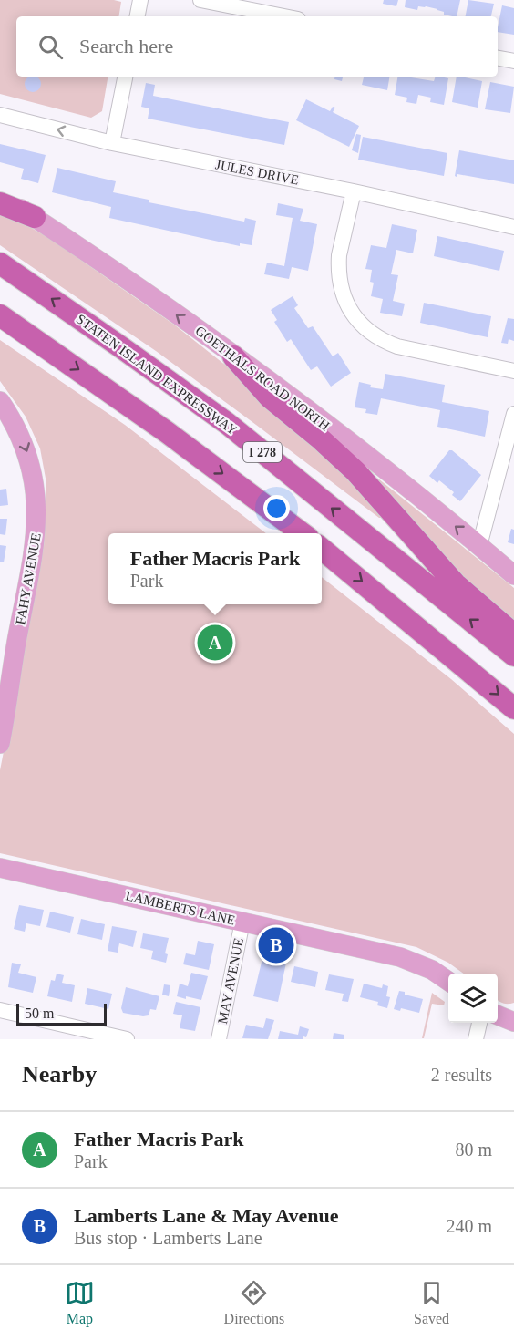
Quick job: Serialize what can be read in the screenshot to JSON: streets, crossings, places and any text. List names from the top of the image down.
{
  "streets": {
    "highway": ["STATEN ISLAND EXPRESSWAY", "I 278"],
    "main road": ["GOETHALS ROAD NORTH", "FAHY AVENUE", "LAMBERTS LANE"],
    "street": ["JULES DRIVE", "MAY AVENUE"]
  },
  "crossings": [
    ["LAMBERTS LANE", "MAY AVENUE"]
  ],
  "one_way": ["GOETHALS ROAD NORTH", "FAHY AVENUE"],
  "scale_bar": "50 m",
  "page": {
    "search": "Search here",
    "popup": ["Father Macris Park", "Park"],
    "pins": ["A", "B"],
    "scale": "50 m",
    "heading": ["Nearby", "2 results"],
    "list": [
      {
        "mark": "A",
        "name": "Father Macris Park",
        "note": "Park",
        "value": "80 m"
      },
      {
        "mark": "B",
        "name": "Lamberts Lane & May Avenue",
        "note": "Bus stop · Lamberts Lane",
        "value": "240 m"
      }
    ],
    "nav": ["Map", "Directions", "Saved"]
  }
}
